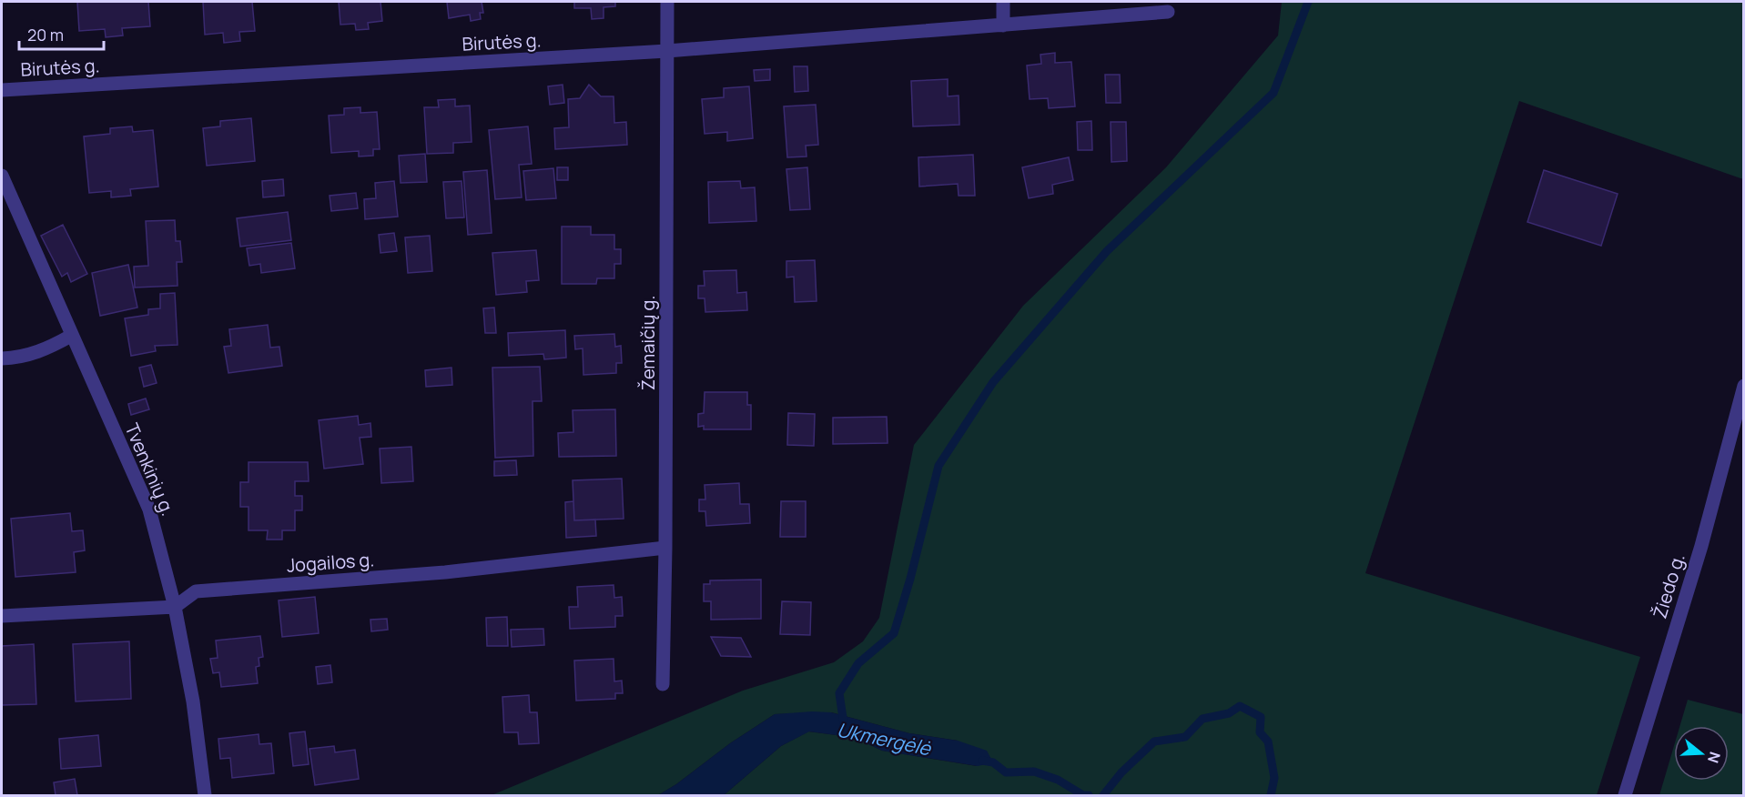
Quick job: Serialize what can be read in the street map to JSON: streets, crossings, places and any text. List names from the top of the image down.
{
  "streets": {
    "street": [
      "Birutės g.",
      "Žemaičių g.",
      "Tvenkinių g.",
      "Jogailos g.",
      "Žiedo g."
    ]
  },
  "crossings": [
    ["Birutės g.", "Žemaičių g."],
    ["Žemaičių g.", "Jogailos g."],
    ["Tvenkinių g.", "Jogailos g."]
  ],
  "water": ["Ukmergėlė"],
  "scale_bar": "20 m",
  "north": "right"
}
